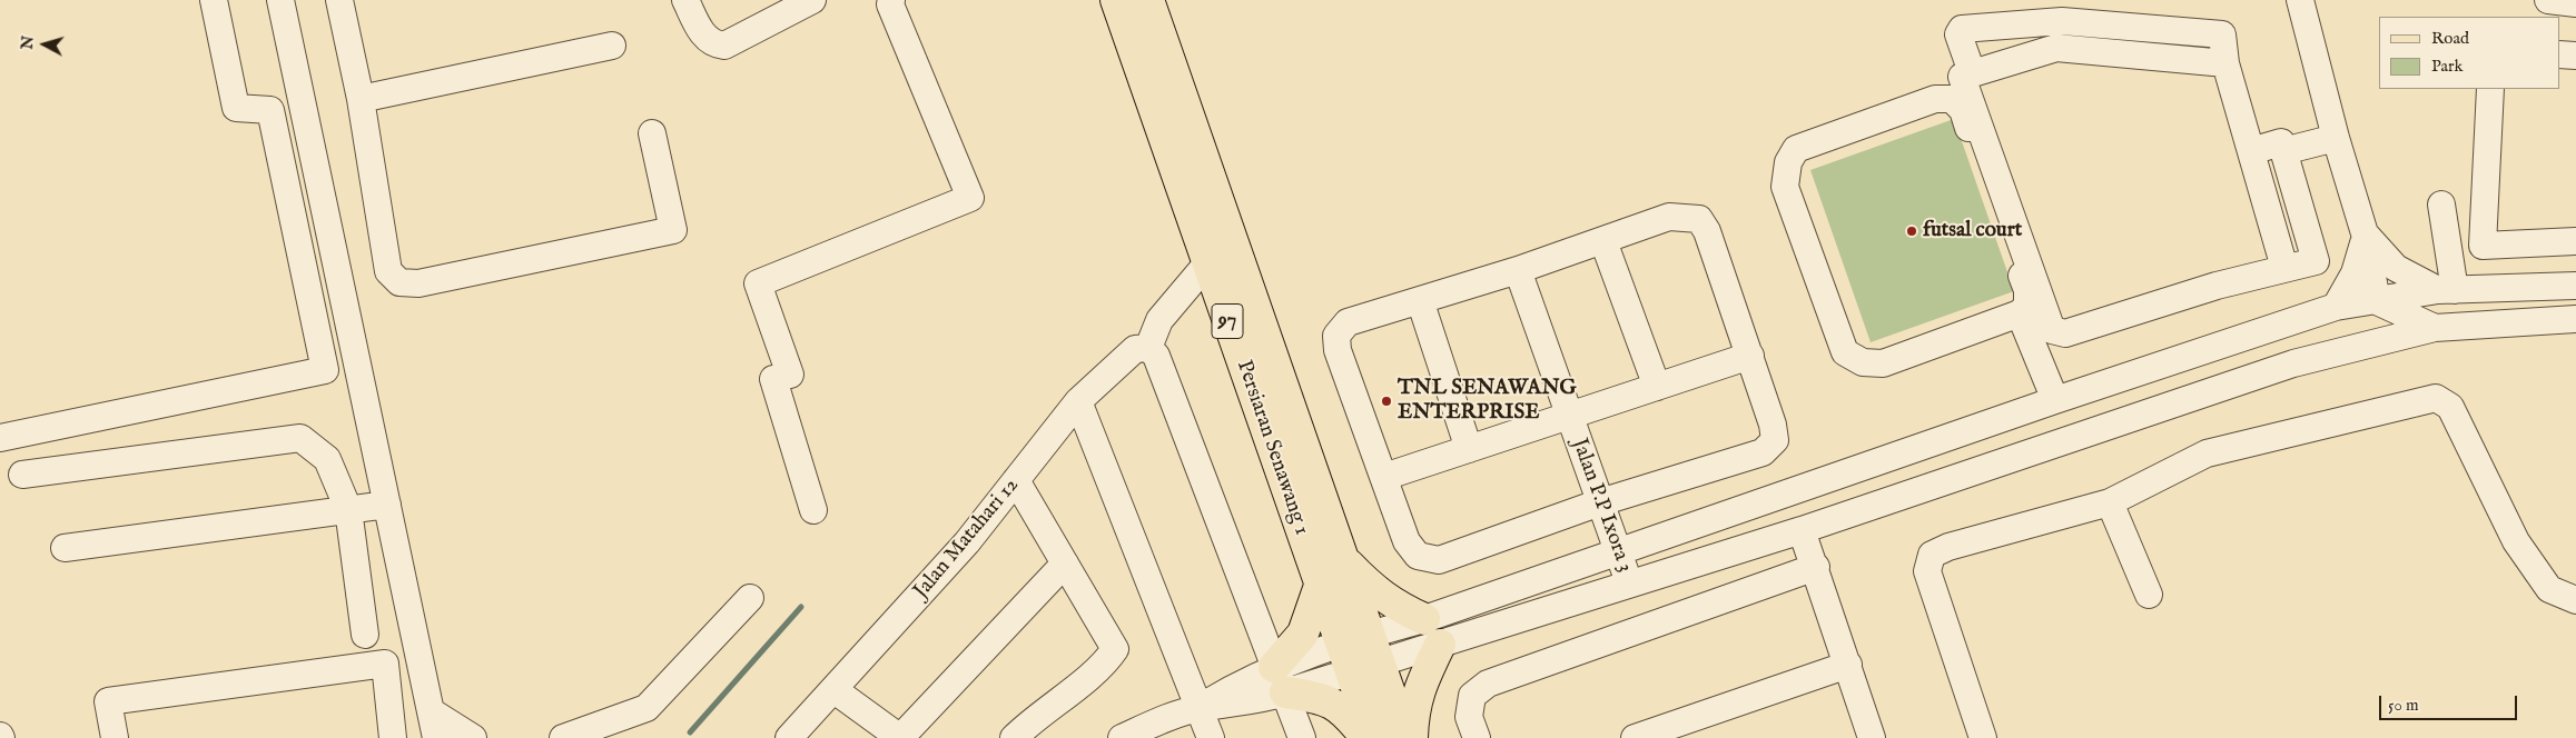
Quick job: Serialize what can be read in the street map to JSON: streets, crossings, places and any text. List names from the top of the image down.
{
  "streets": {
    "main road": ["97", "Persiaran Senawang 1"],
    "street": ["Jalan P.P Ixora 3", "Jalan Matahari 12"]
  },
  "places": ["futsal court", "TNL SENAWANG ENTERPRISE"],
  "legend": ["Road", "Park"],
  "scale_bar": "50 m",
  "north": "left"
}
